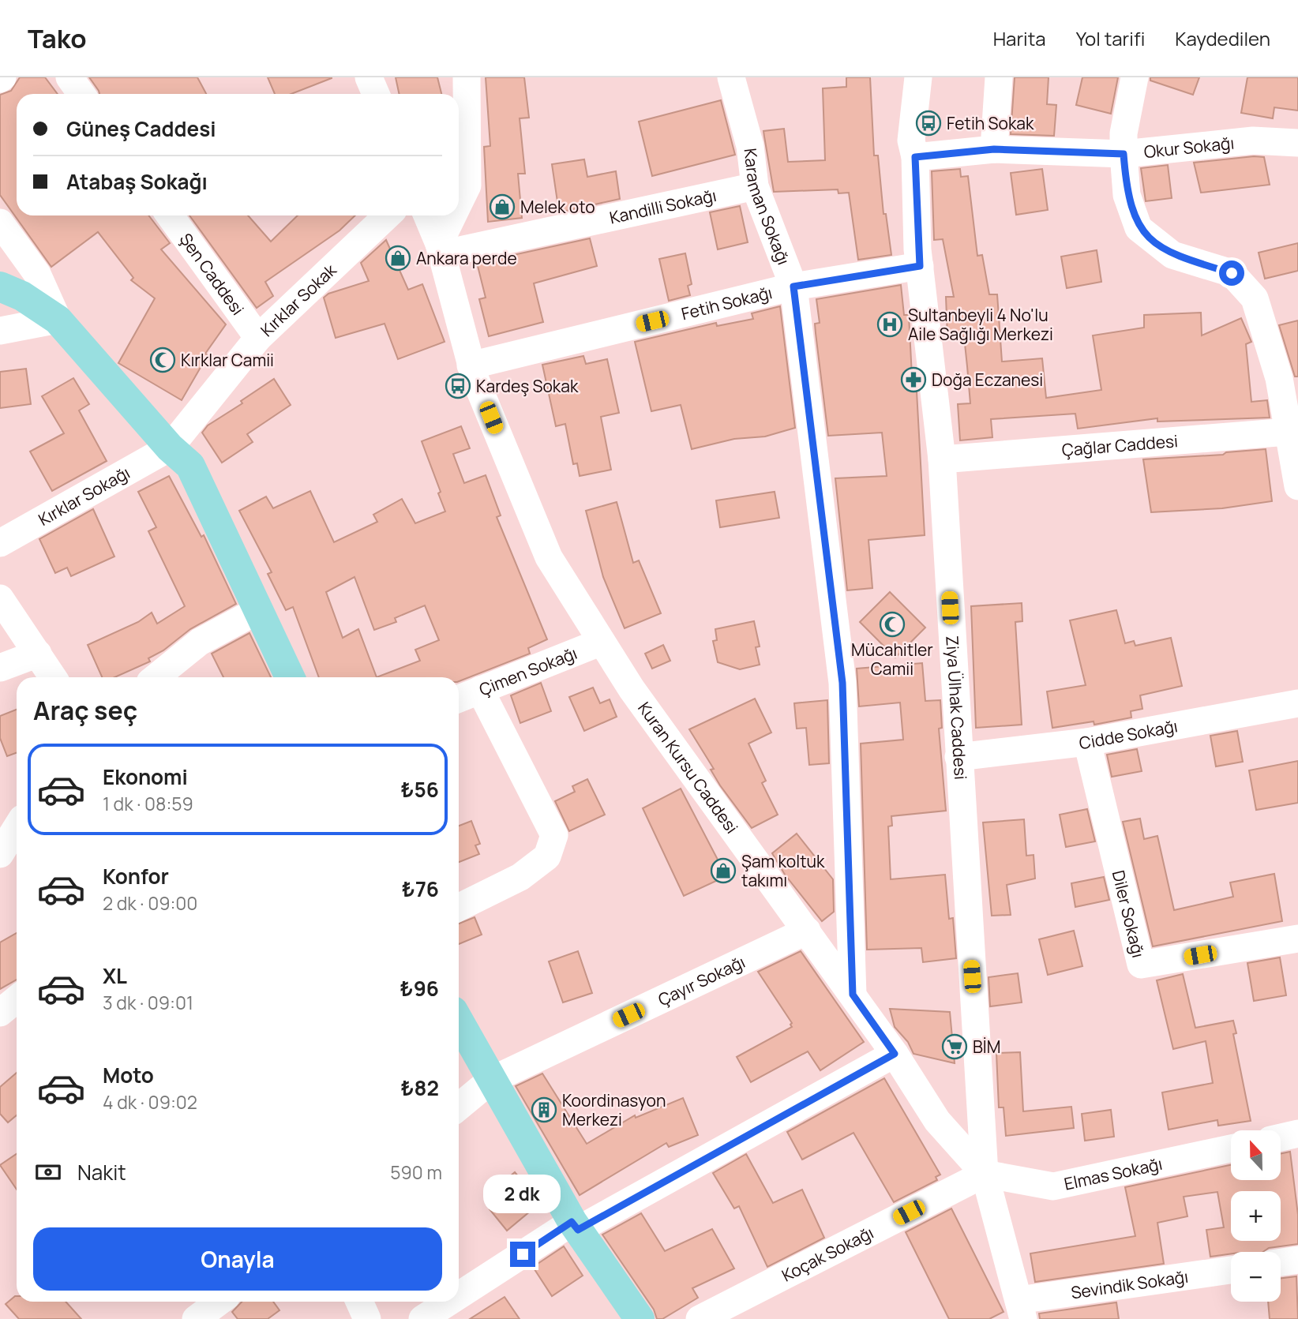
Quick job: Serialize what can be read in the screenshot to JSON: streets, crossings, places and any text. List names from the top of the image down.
{
  "streets": {
    "street": [
      "Okur Sokağı",
      "Karaman Sokağı",
      "Kandilli Sokağı",
      "Şen Caddesi",
      "Kırklar Sokak",
      "Fetih Sokağı",
      "Çağlar Caddesi",
      "Kırklar Sokağı",
      "Çimen Sokağı",
      "Ziya Ülhak Caddesi",
      "Cidde Sokağı",
      "Kuran Kursu Caddesi",
      "Diler Sokağı",
      "Çayır Sokağı",
      "Elmas Sokağı",
      "Koçak Sokağı",
      "Sevindik Sokağı"
    ]
  },
  "crossings": [
    ["Okur Sokağı", "Ziya Ülhak Caddesi"],
    ["Karaman Sokağı", "Kandilli Sokağı"],
    ["Karaman Sokağı", "Fetih Sokağı"],
    ["Karaman Sokağı", "Kuran Kursu Caddesi"],
    ["Kandilli Sokağı", "Kuran Kursu Caddesi"],
    ["Şen Caddesi", "Kırklar Sokak"],
    ["Kırklar Sokak", "Kırklar Sokağı"],
    ["Fetih Sokağı", "Ziya Ülhak Caddesi"],
    ["Fetih Sokağı", "Kuran Kursu Caddesi"],
    ["Çağlar Caddesi", "Ziya Ülhak Caddesi"],
    ["Çimen Sokağı", "Kuran Kursu Caddesi"],
    ["Ziya Ülhak Caddesi", "Cidde Sokağı"],
    ["Ziya Ülhak Caddesi", "Kuran Kursu Caddesi"],
    ["Ziya Ülhak Caddesi", "Elmas Sokağı"],
    ["Ziya Ülhak Caddesi", "Koçak Sokağı"],
    ["Cidde Sokağı", "Diler Sokağı"],
    ["Kuran Kursu Caddesi", "Çayır Sokağı"],
    ["Kuran Kursu Caddesi", "Elmas Sokağı"],
    ["Kuran Kursu Caddesi", "Koçak Sokağı"],
    ["Kuran Kursu Caddesi", "Sevindik Sokağı"],
    ["Elmas Sokağı", "Koçak Sokağı"]
  ],
  "places": {
    "bus stop": ["Fetih Sokak", "Kardeş Sokak"],
    "shop": ["Melek oto", "Ankara perde", "Şam koltuk takımı"],
    "hospital": ["Sultanbeyli 4 No'lu Aile Sağlığı Merkezi"],
    "mosque": ["Kırklar Camii", "Mücahitler Camii"],
    "pharmacy": ["Doğa Eczanesi"],
    "supermarket": ["BİM"],
    "building": ["Koordinasyon Merkezi"]
  },
  "north": "top",
  "page": {
    "header": "Tako",
    "nav": ["Harita", "Yol tarifi", "Kaydedilen"],
    "banner": ["Güneş Caddesi", "Atabaş Sokağı"],
    "heading": "Araç seç",
    "list": [
      {
        "name": "Ekonomi",
        "note": "1 dk · 08:59",
        "value": "₺56"
      },
      {
        "name": "Konfor",
        "note": "2 dk · 09:00",
        "value": "₺76"
      },
      {
        "name": "XL",
        "note": "3 dk · 09:01",
        "value": "₺96"
      },
      {
        "name": "Moto",
        "note": "4 dk · 09:02",
        "value": "₺82"
      }
    ],
    "map_buttons": ["+", "−"],
    "pay": ["Nakit", "590 m"],
    "bubble": "2 dk",
    "buttons": "Onayla"
  }
}
